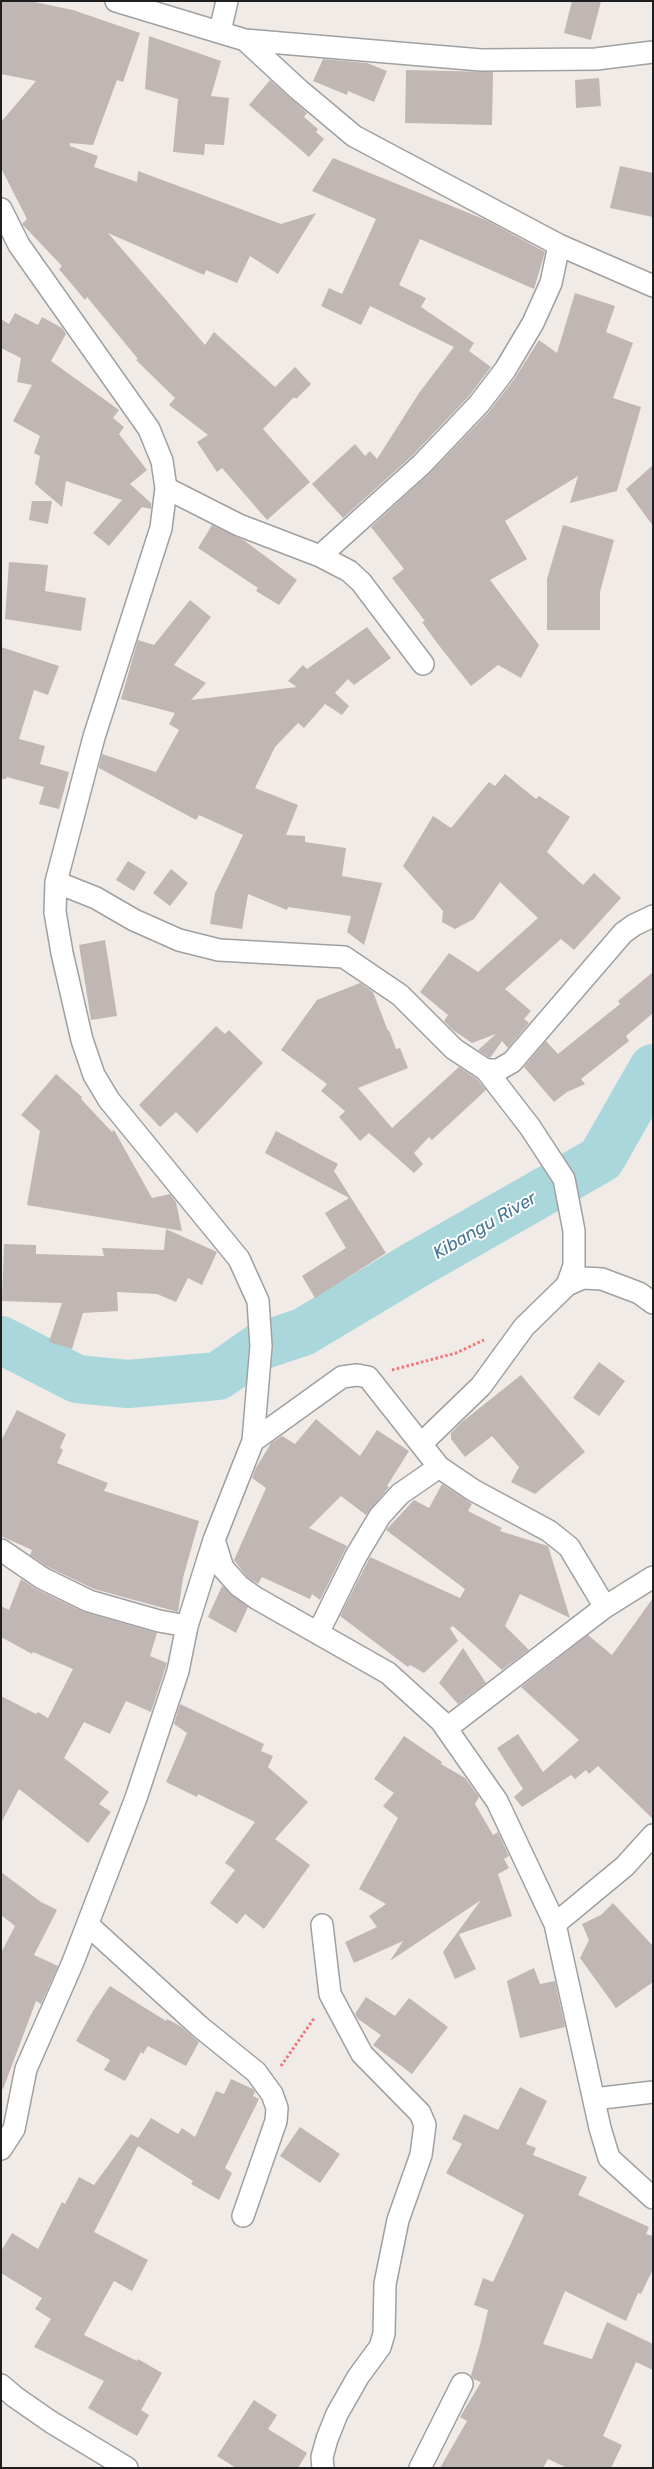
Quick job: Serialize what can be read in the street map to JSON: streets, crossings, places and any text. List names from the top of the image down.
{
  "water": ["Kibangu River"]
}
